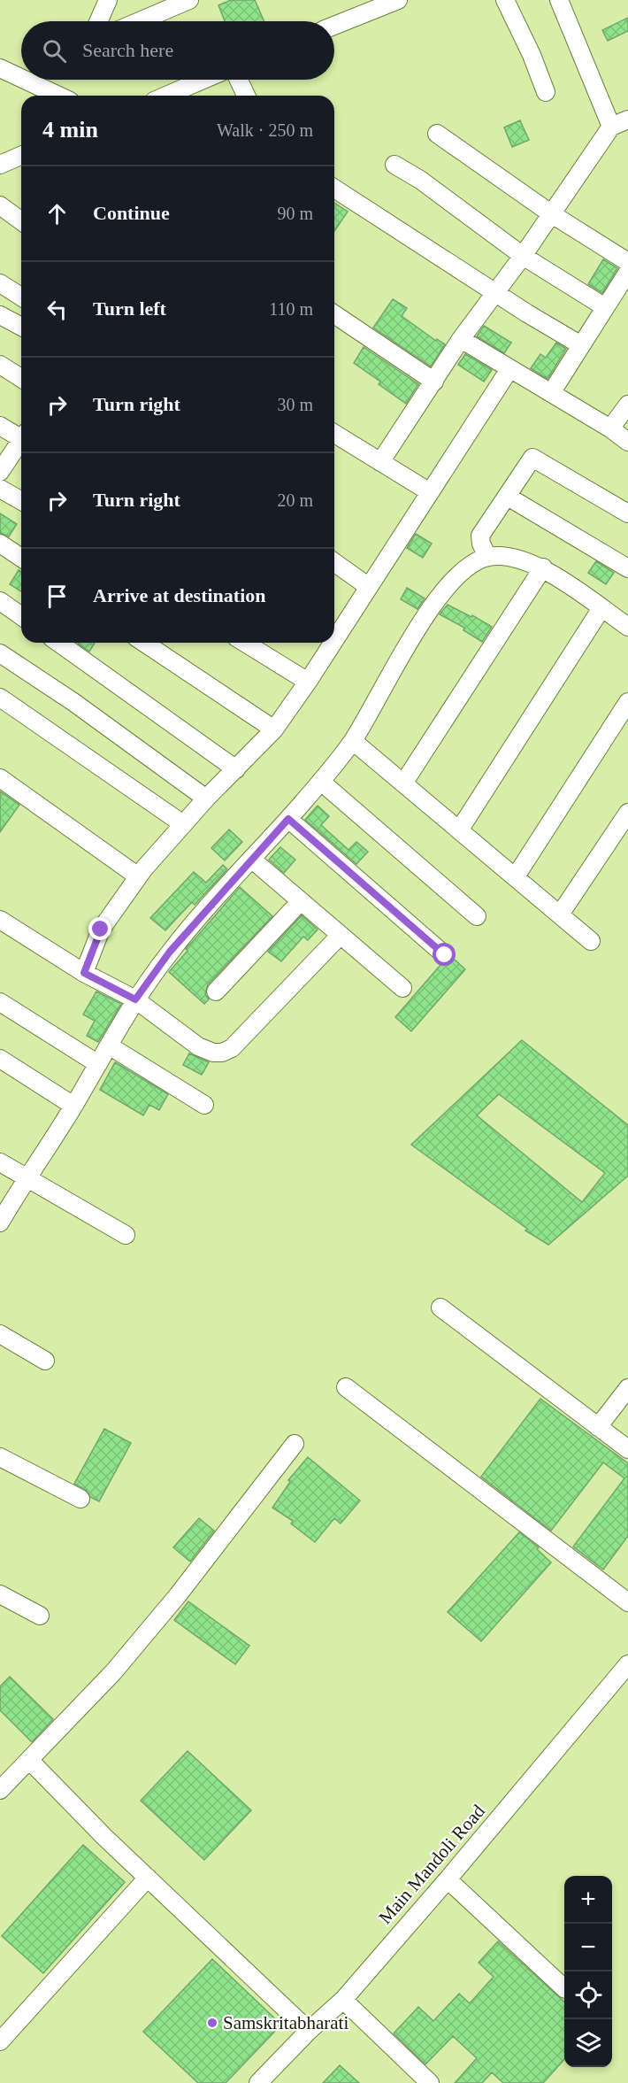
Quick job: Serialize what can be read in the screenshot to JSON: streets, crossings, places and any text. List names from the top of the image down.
{
  "streets": {
    "street": ["Main Mandoli Road"]
  },
  "places": ["Samskritabharati"],
  "page": {
    "search": "Search here",
    "heading": ["4 min", "Walk · 250 m"],
    "list": [
      ["Continue", "90 m"],
      ["Turn left", "110 m"],
      ["Turn right", "30 m"],
      ["Turn right", "20 m"],
      "Arrive at destination"
    ],
    "map_buttons": ["+", "−"]
  }
}
